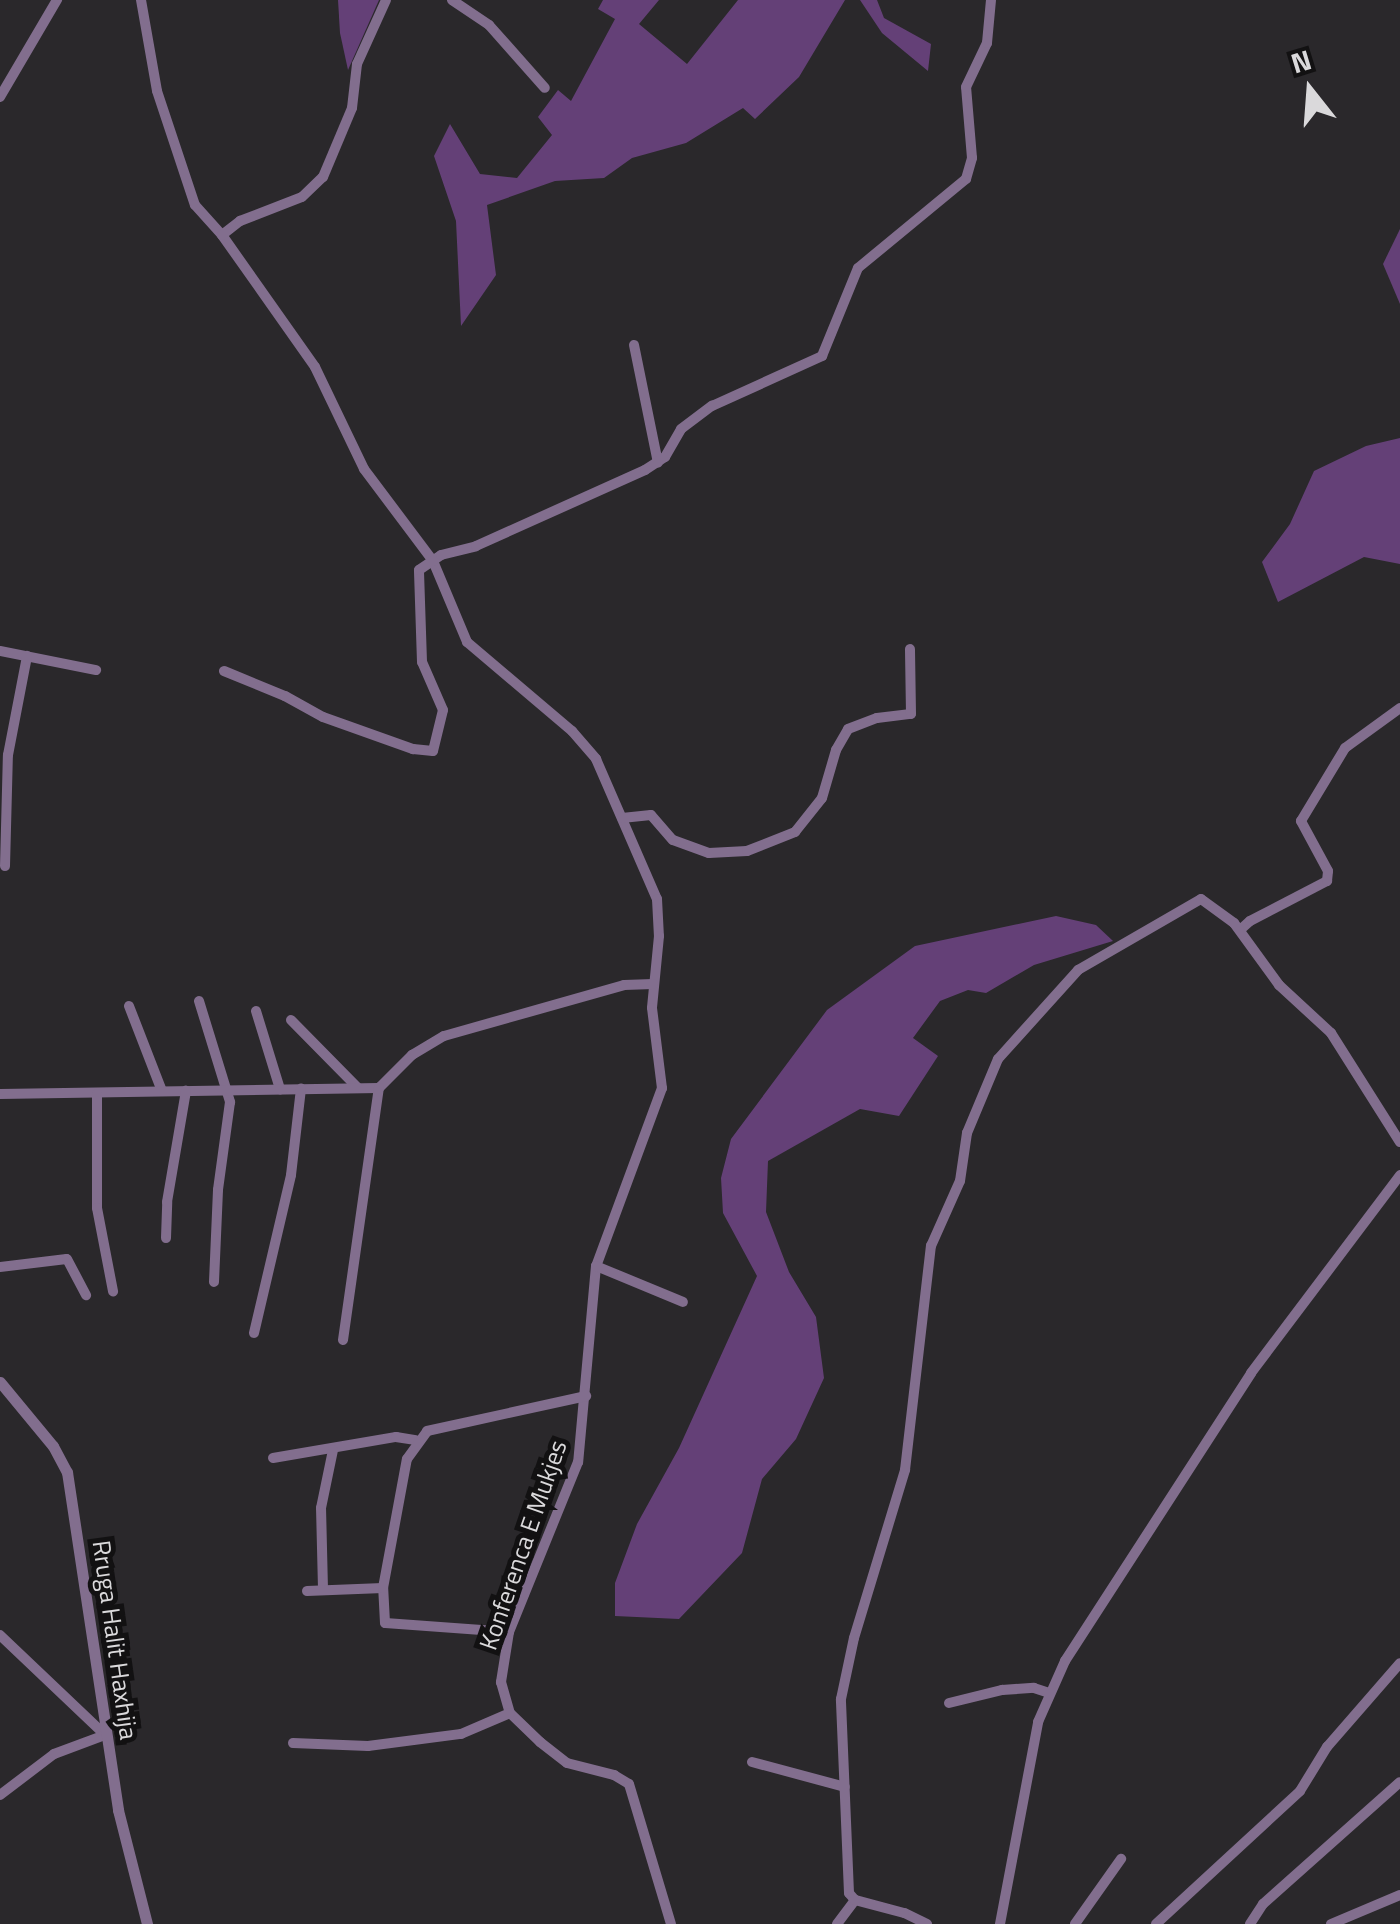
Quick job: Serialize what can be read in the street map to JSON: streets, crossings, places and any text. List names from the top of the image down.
{
  "streets": {
    "street": ["Konferenca E Mukjes", "Rruga Halit Haxhija"]
  },
  "north": "top"
}
